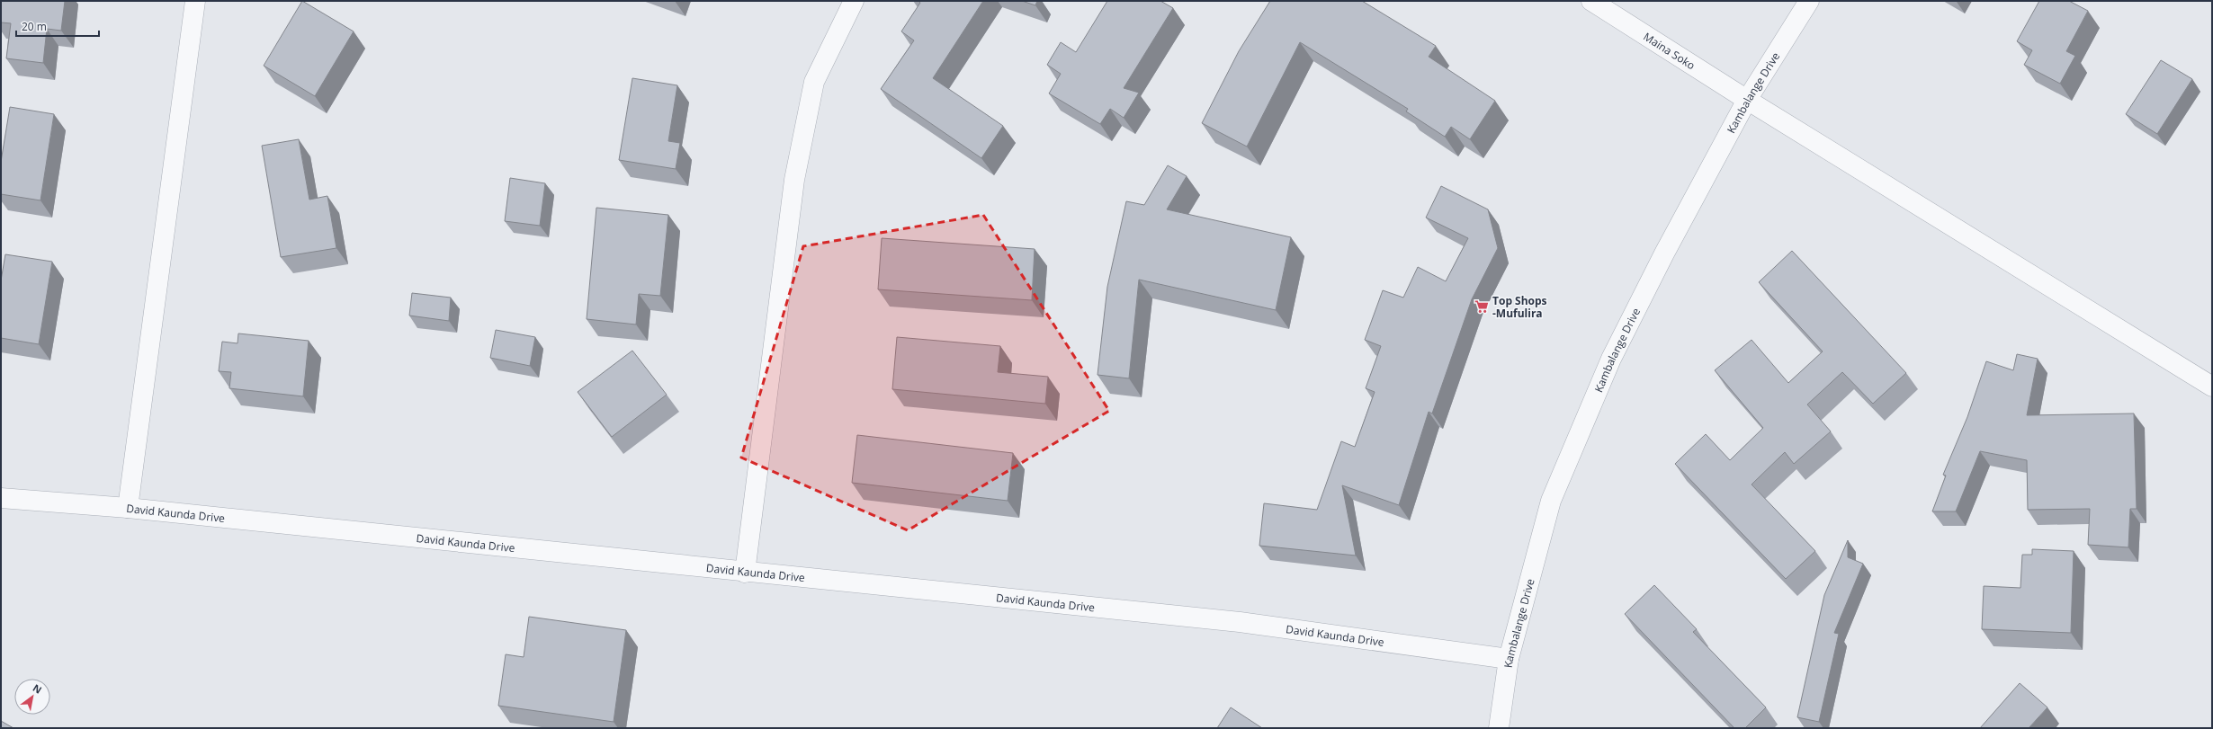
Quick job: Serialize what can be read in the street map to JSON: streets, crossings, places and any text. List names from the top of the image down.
{
  "streets": {
    "street": ["Maina Soko", "Kambalange Drive", "David Kaunda Drive"]
  },
  "crossings": [
    ["Maina Soko", "Kambalange Drive"],
    ["Kambalange Drive", "David Kaunda Drive"]
  ],
  "places": {
    "supermarket": ["Top Shops -Mufulira"]
  },
  "scale_bar": "20 m",
  "north": "top right"
}
